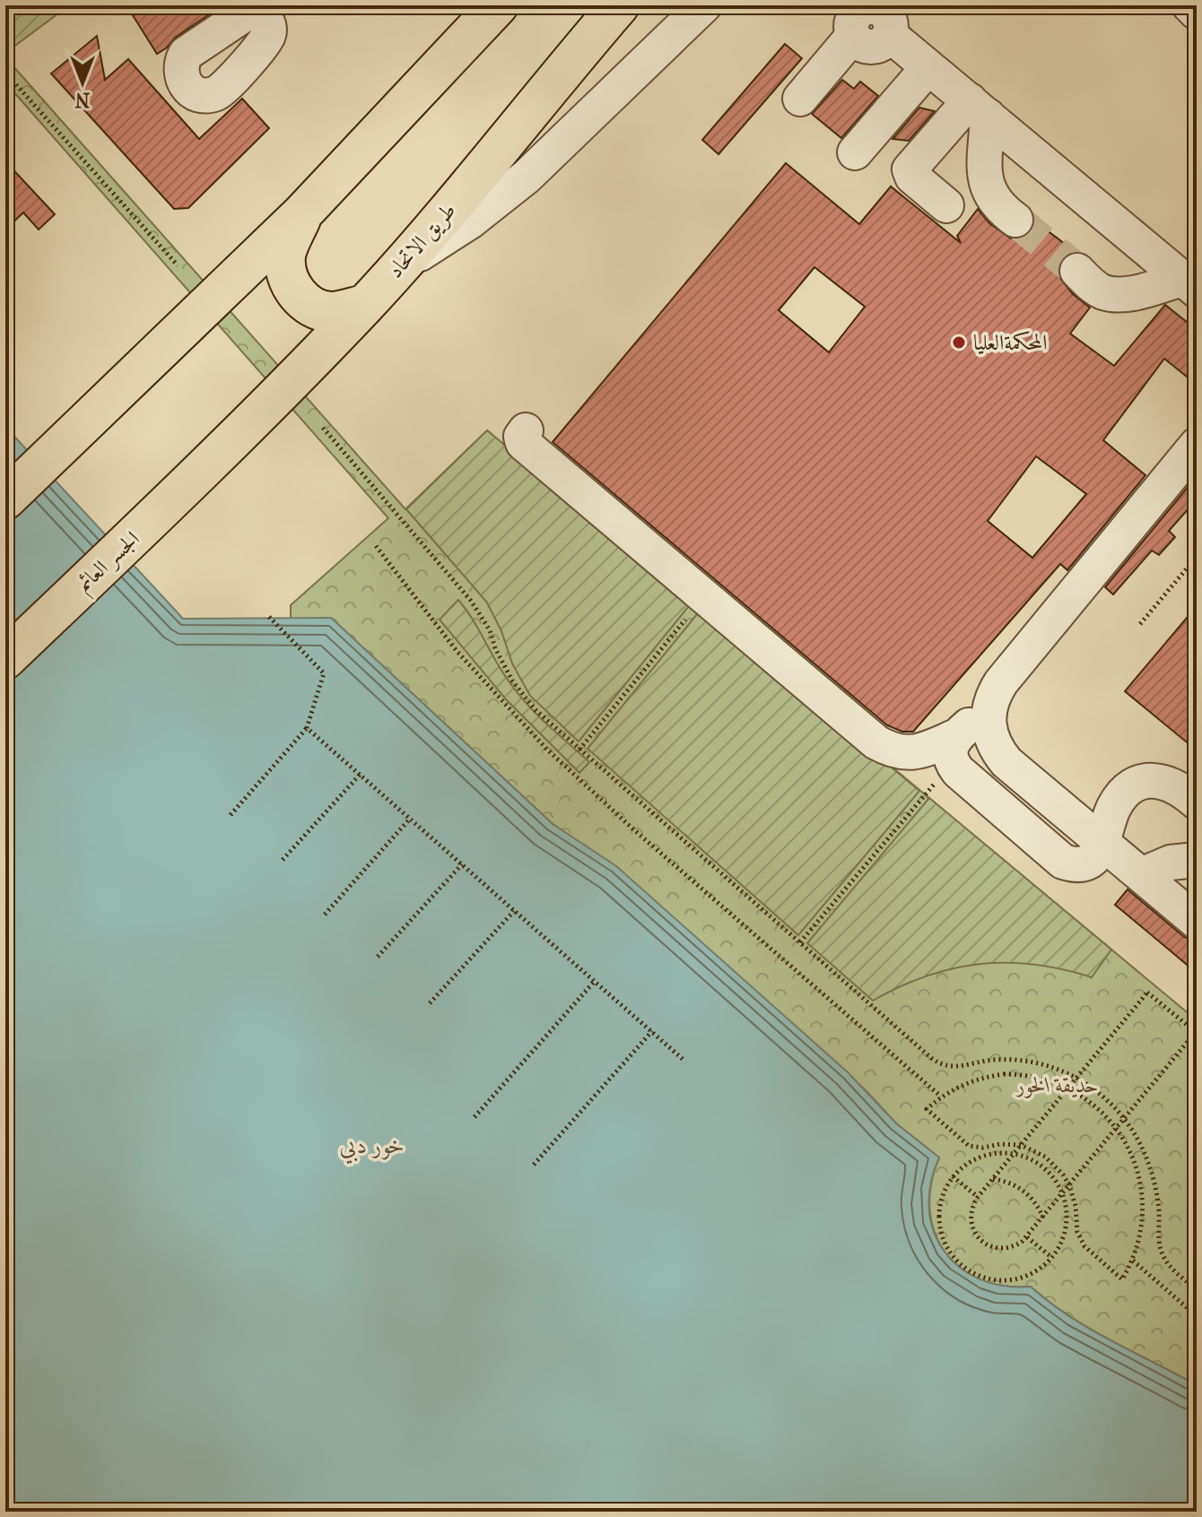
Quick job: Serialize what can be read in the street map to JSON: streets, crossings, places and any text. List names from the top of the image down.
{
  "streets": {
    "main road": ["طريق الاتحاد", "الجسر العائم"]
  },
  "crossings": [
    ["طريق الاتحاد", "الجسر العائم"]
  ],
  "water": ["خور دبي"],
  "parks": ["حديقة الخور"],
  "places": ["المحكمةالعليا"],
  "north": "bottom"
}
